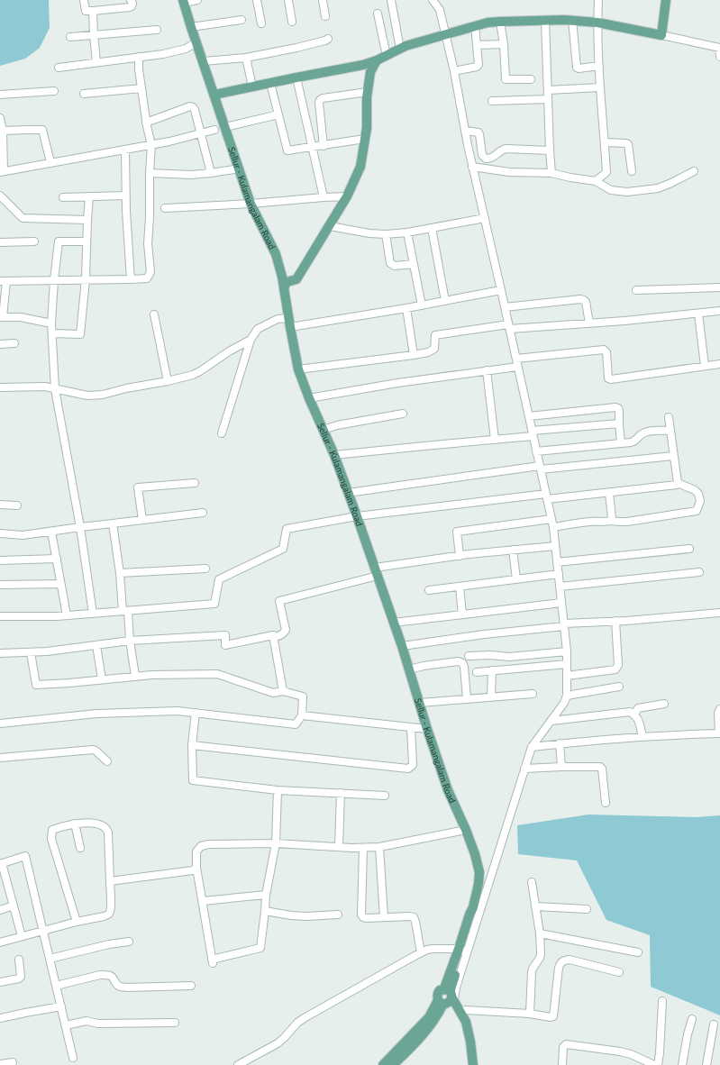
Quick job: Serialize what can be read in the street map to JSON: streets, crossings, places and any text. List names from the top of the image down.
{
  "streets": {
    "main road": ["Sellur - Kulamangalam Road"]
  }
}
